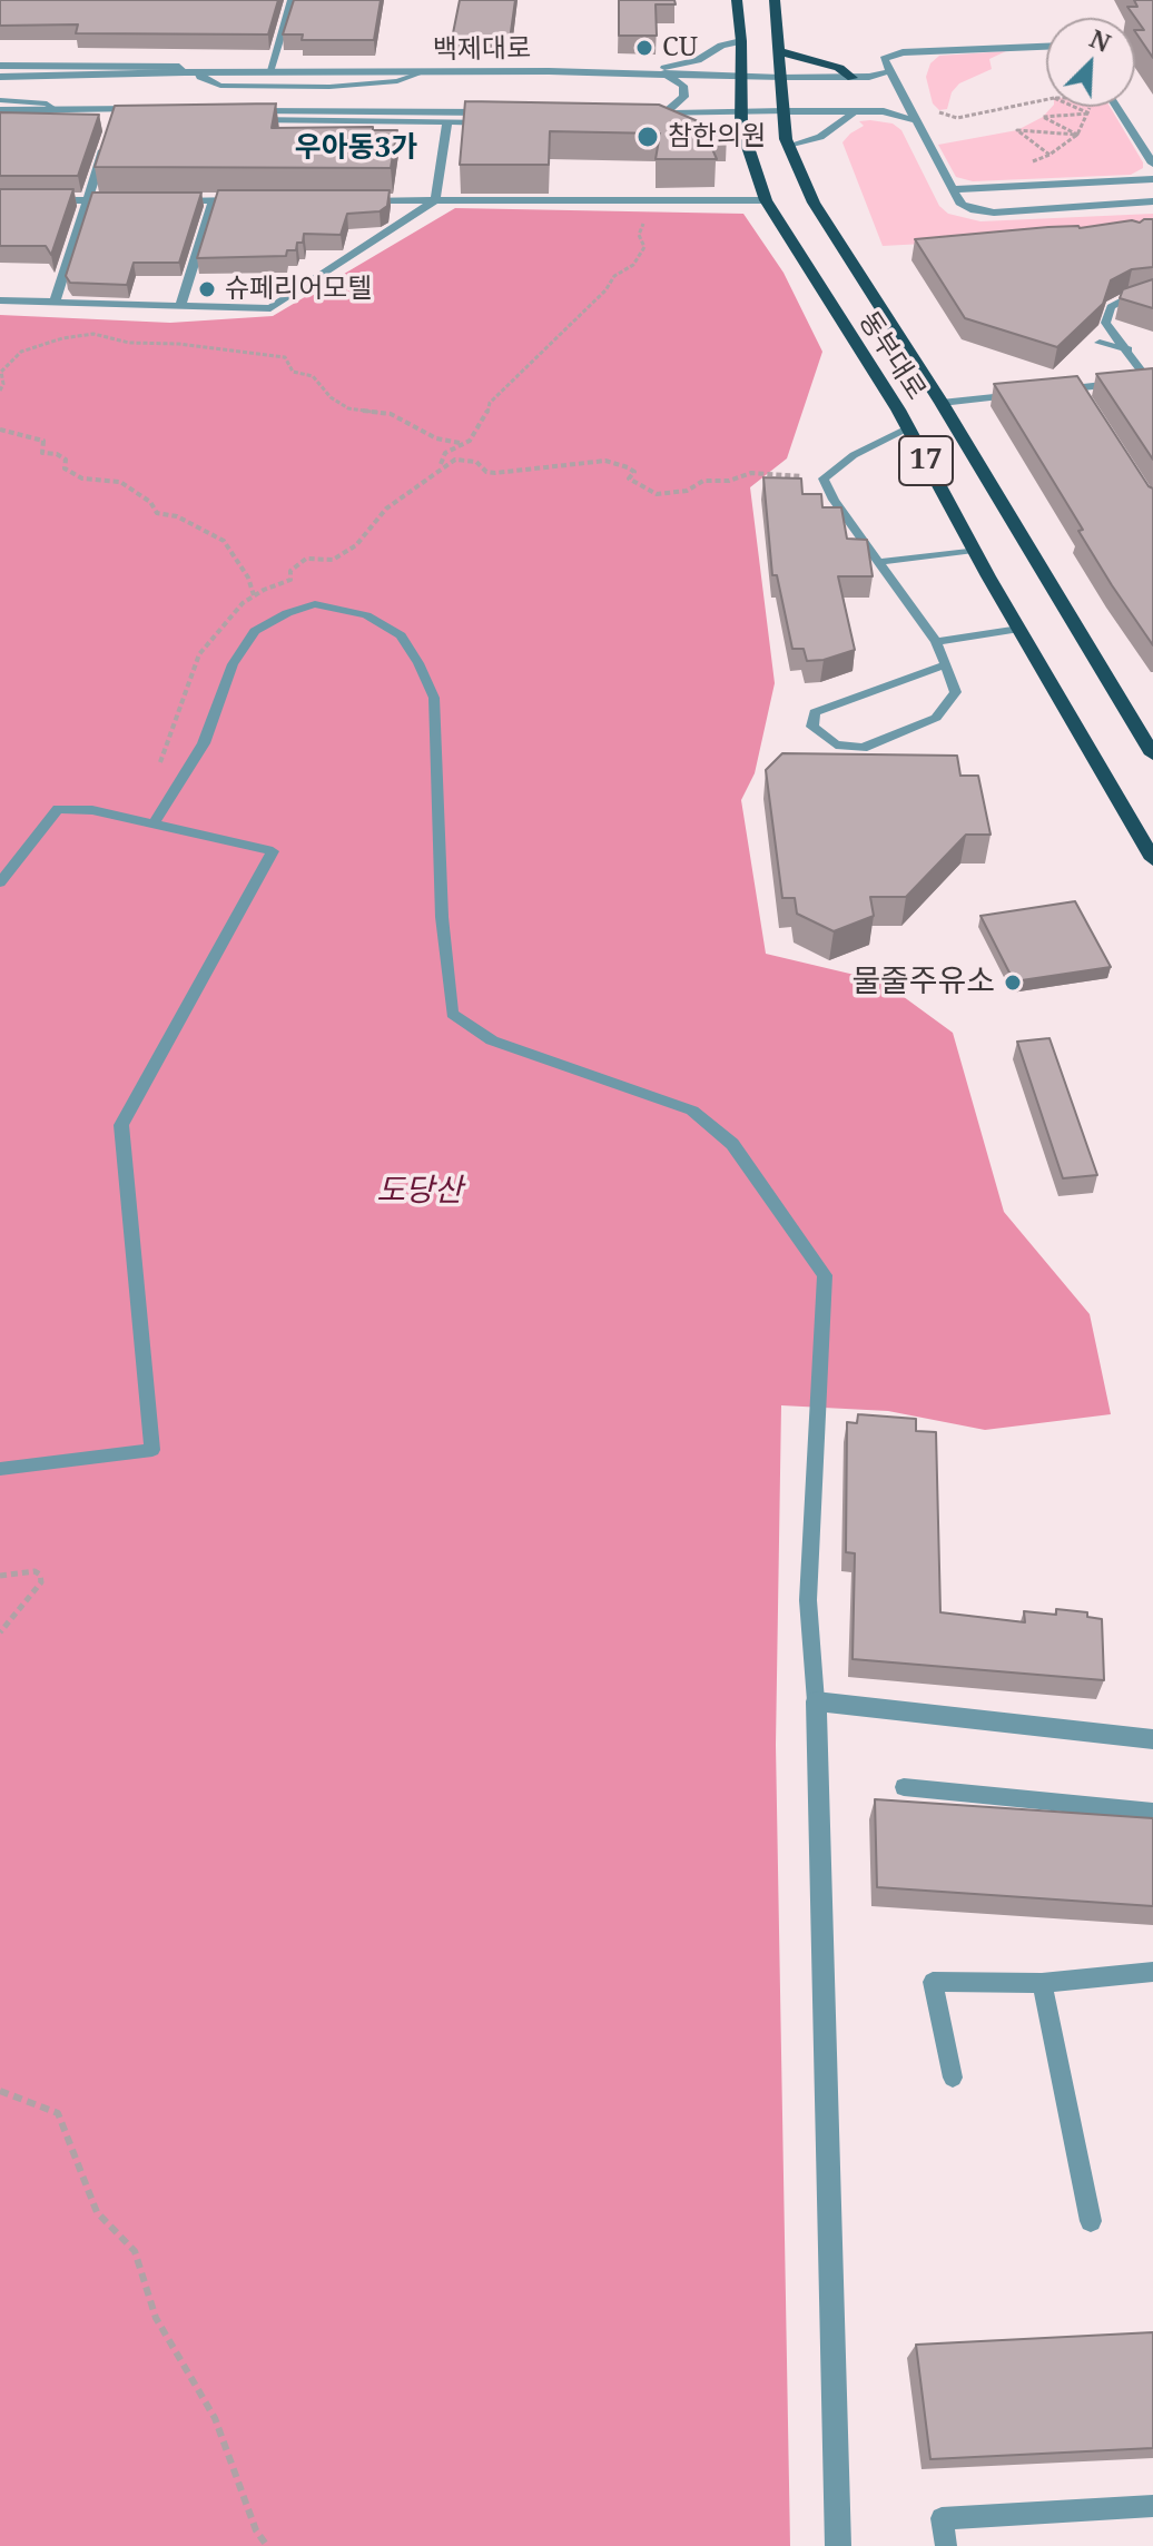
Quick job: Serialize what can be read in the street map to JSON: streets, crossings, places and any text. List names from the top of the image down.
{
  "streets": {
    "main road": ["동부대로", "17"],
    "street": ["백제대로"]
  },
  "crossings": [
    ["백제대로", "동부대로"]
  ],
  "districts": ["우아동3가"],
  "parks": ["도당산"],
  "places": [
    "CU",
    "참한의원",
    "슈페리어모텔",
    "물줄주유소"
  ],
  "north": "top right"
}
